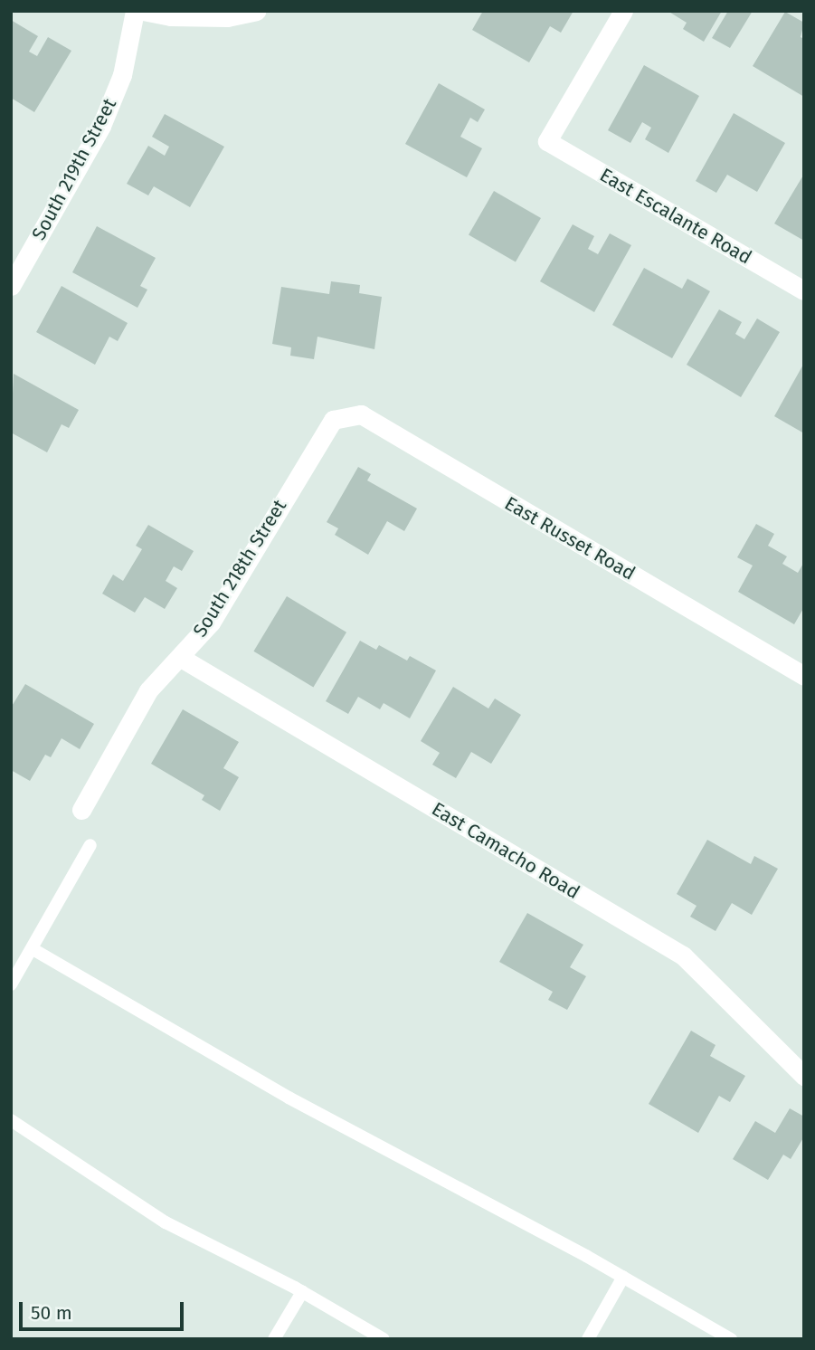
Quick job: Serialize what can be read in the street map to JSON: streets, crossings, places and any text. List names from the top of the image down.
{
  "streets": {
    "street": [
      "South 219th Street",
      "East Escalante Road",
      "East Russet Road",
      "South 218th Street",
      "East Camacho Road"
    ]
  },
  "crossings": [
    ["East Russet Road", "South 218th Street"],
    ["South 218th Street", "East Camacho Road"]
  ],
  "scale_bar": "50 m"
}
